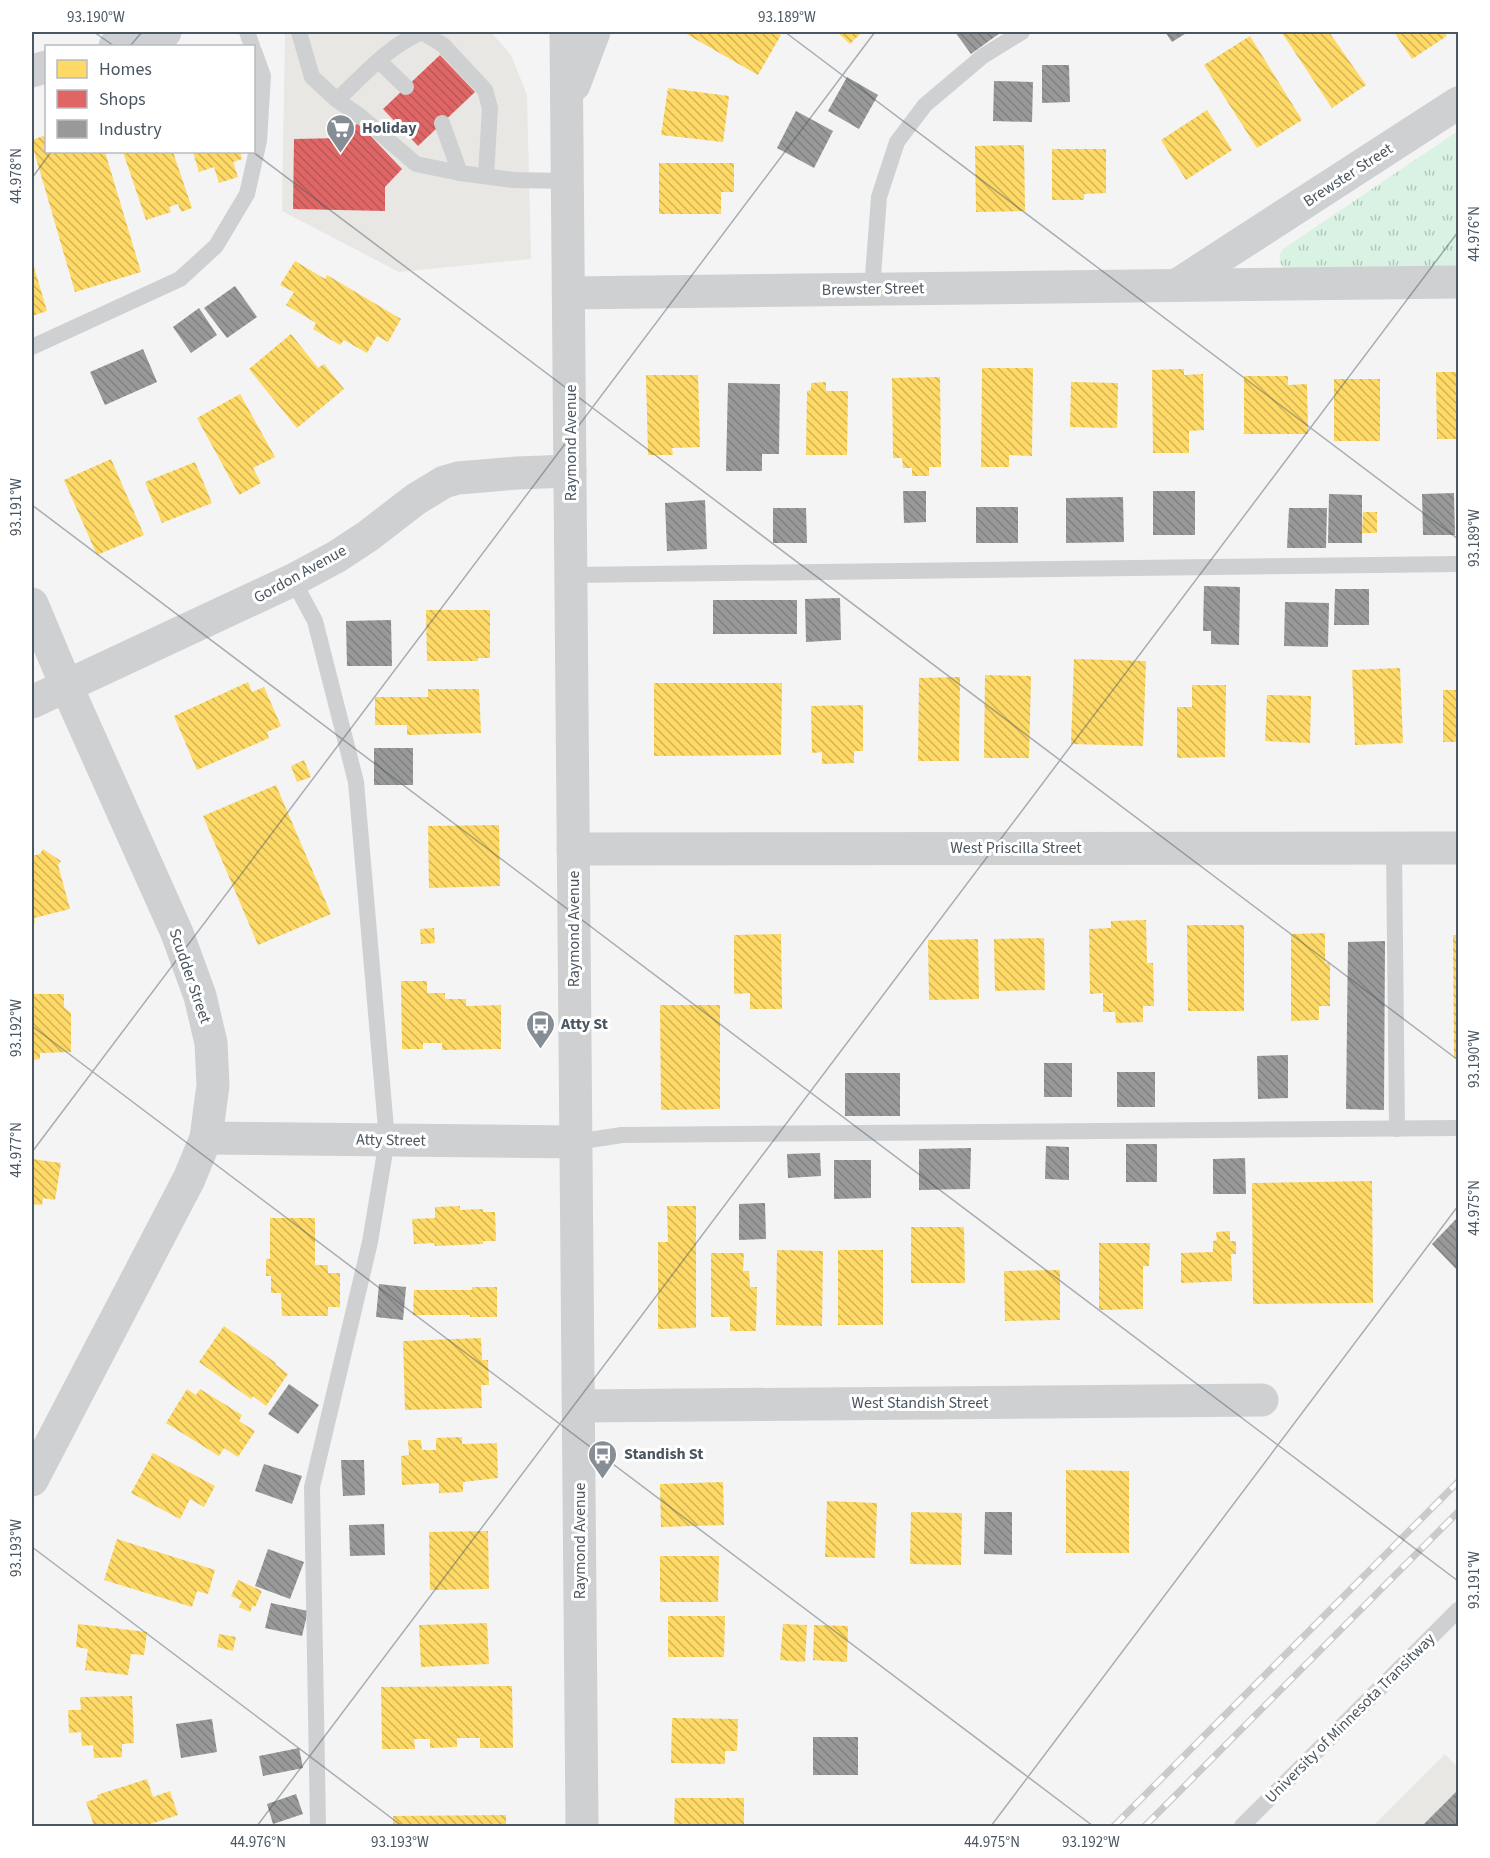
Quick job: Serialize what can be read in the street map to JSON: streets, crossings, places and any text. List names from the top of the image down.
{
  "streets": {
    "street": [
      "Brewster Street",
      "Raymond Avenue",
      "Gordon Avenue",
      "West Priscilla Street",
      "Scudder Street",
      "Atty Street",
      "West Standish Street"
    ],
    "lane": ["University of Minnesota Transitway"]
  },
  "crossings": [
    ["Brewster Street", "Raymond Avenue"],
    ["Raymond Avenue", "Gordon Avenue"],
    ["Raymond Avenue", "West Priscilla Street"],
    ["Raymond Avenue", "Atty Street"],
    ["Raymond Avenue", "West Standish Street"],
    ["Gordon Avenue", "Scudder Street"],
    ["Scudder Street", "Atty Street"]
  ],
  "places": {
    "supermarket": ["Holiday"],
    "bus stop": ["Atty St", "Standish St"]
  },
  "legend": ["Homes", "Shops", "Industry"],
  "coordinates": [
    "93.190°W",
    "93.189°W",
    "44.978°N",
    "44.976°N",
    "93.191°W",
    "93.192°W",
    "44.977°N",
    "44.975°N",
    "93.193°W"
  ]
}
